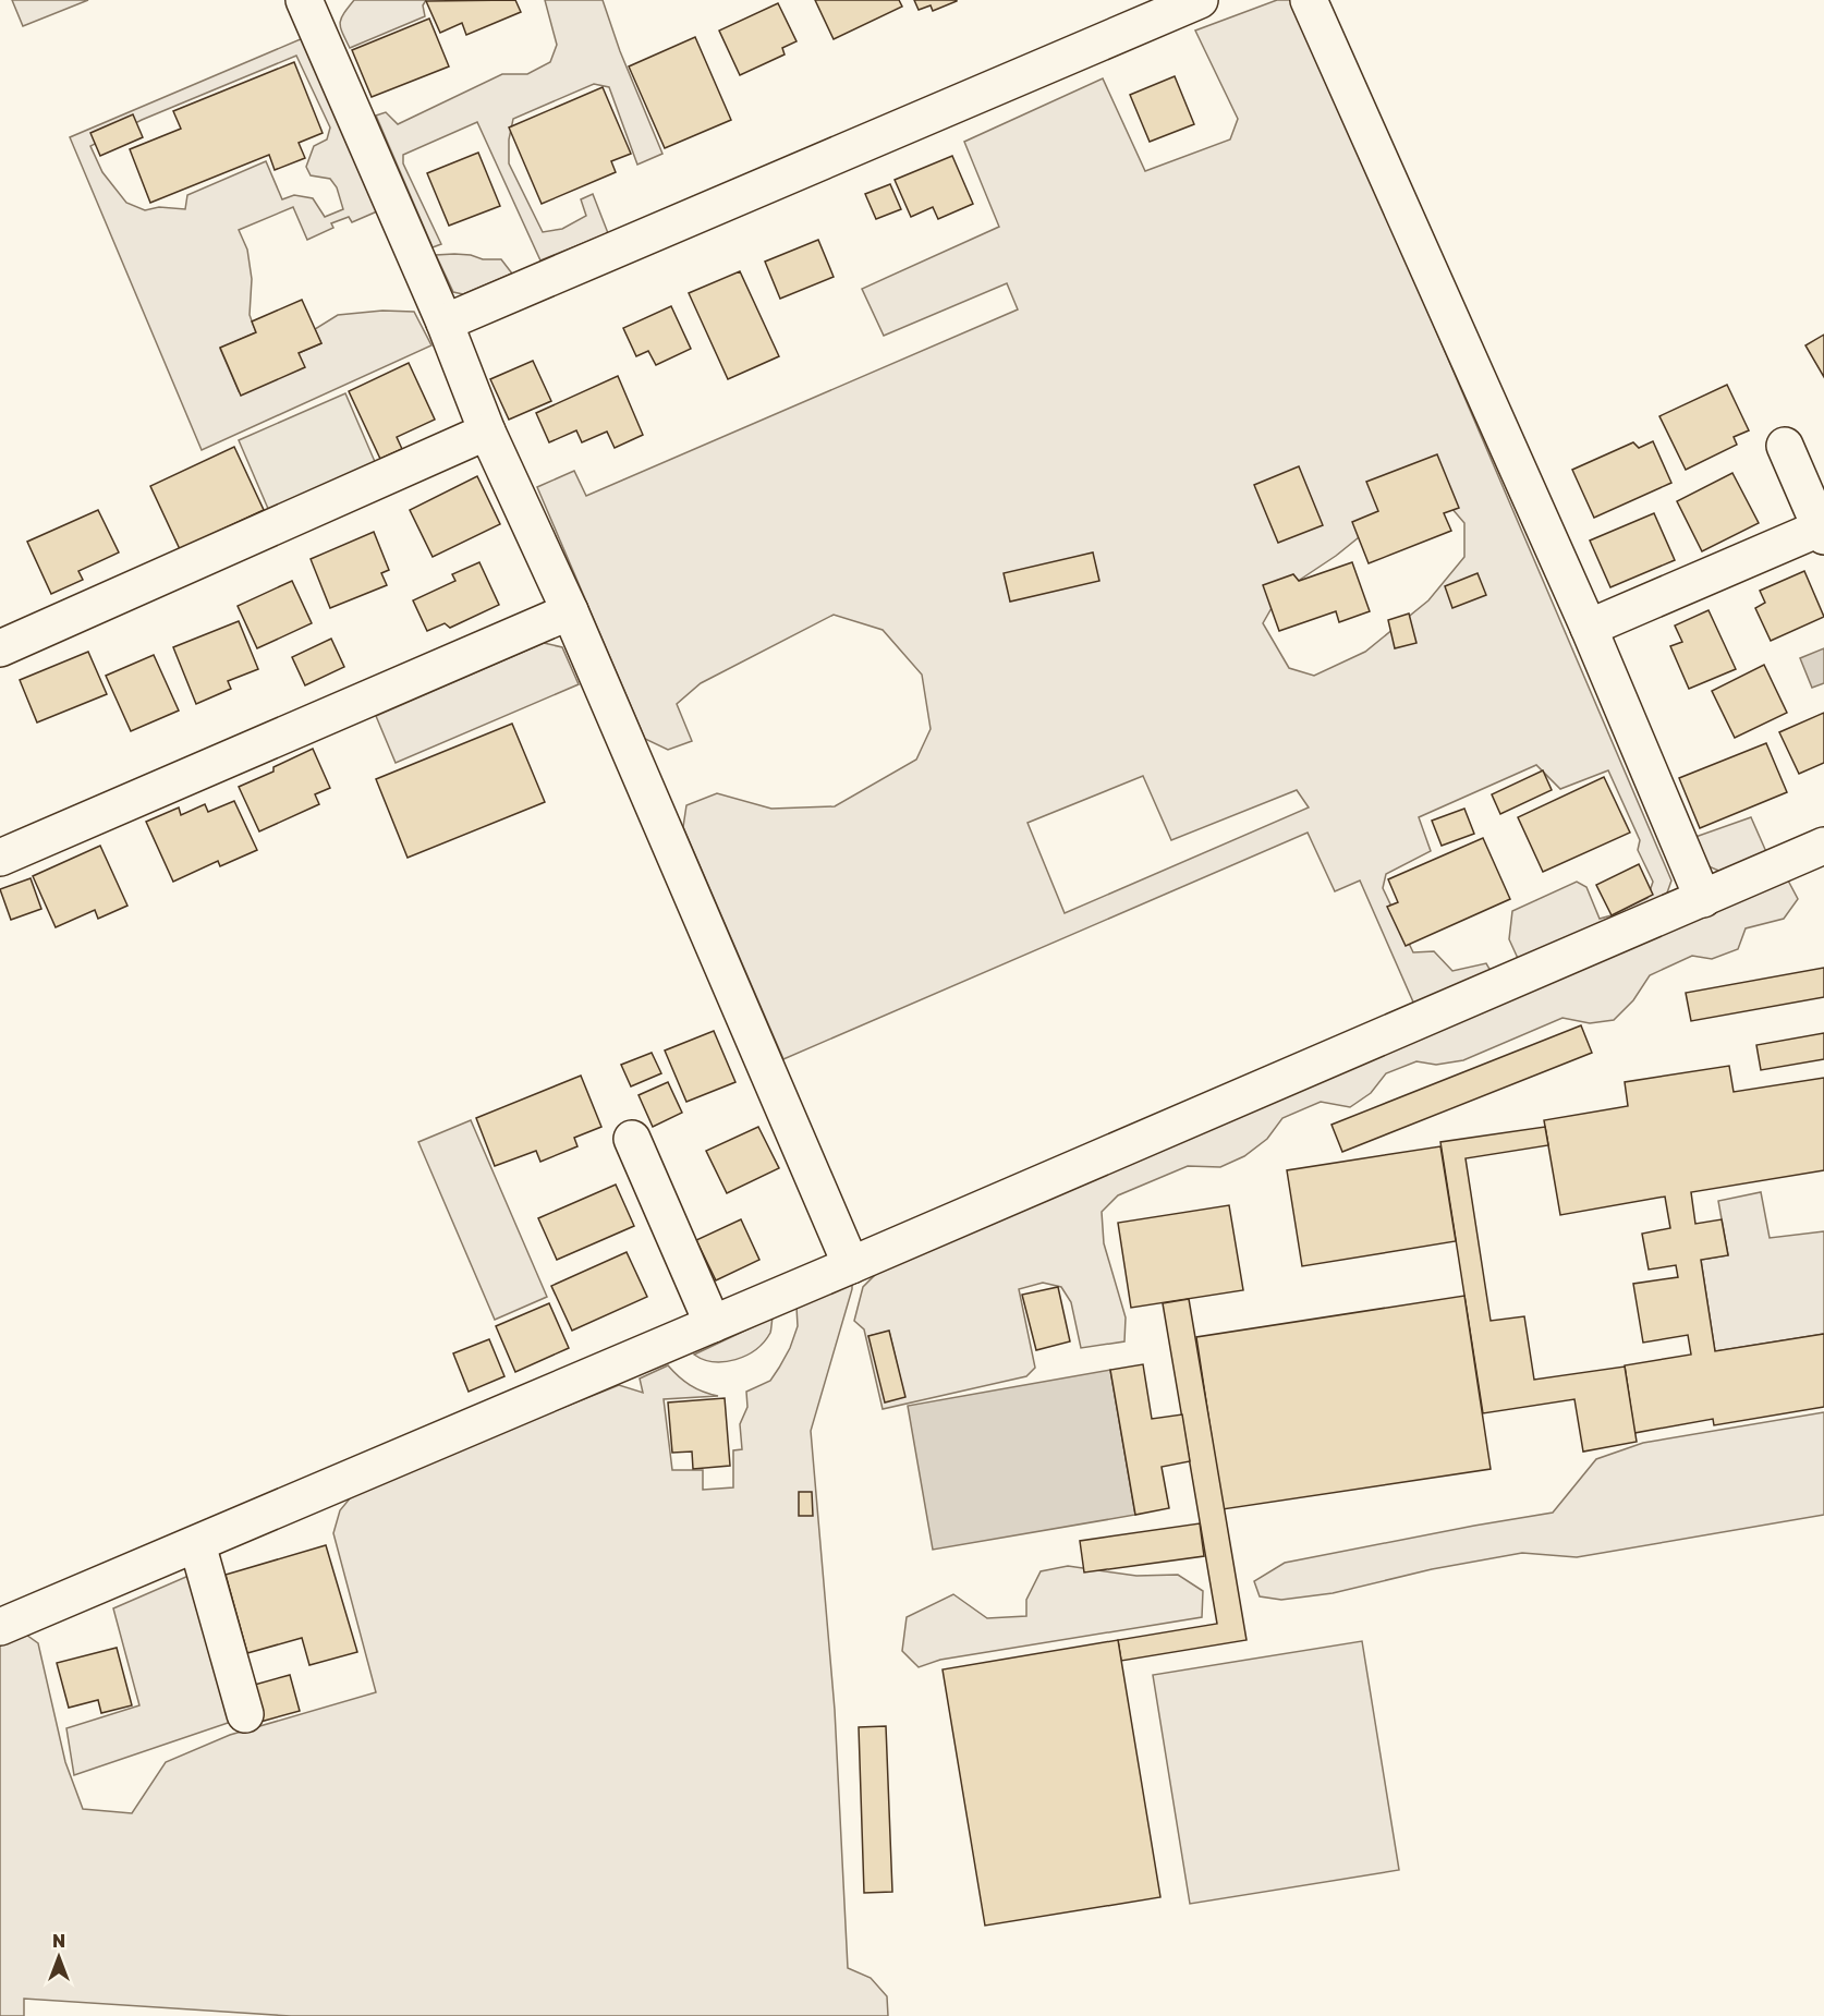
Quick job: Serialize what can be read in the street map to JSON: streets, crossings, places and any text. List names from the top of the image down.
{
  "north": "top"
}
